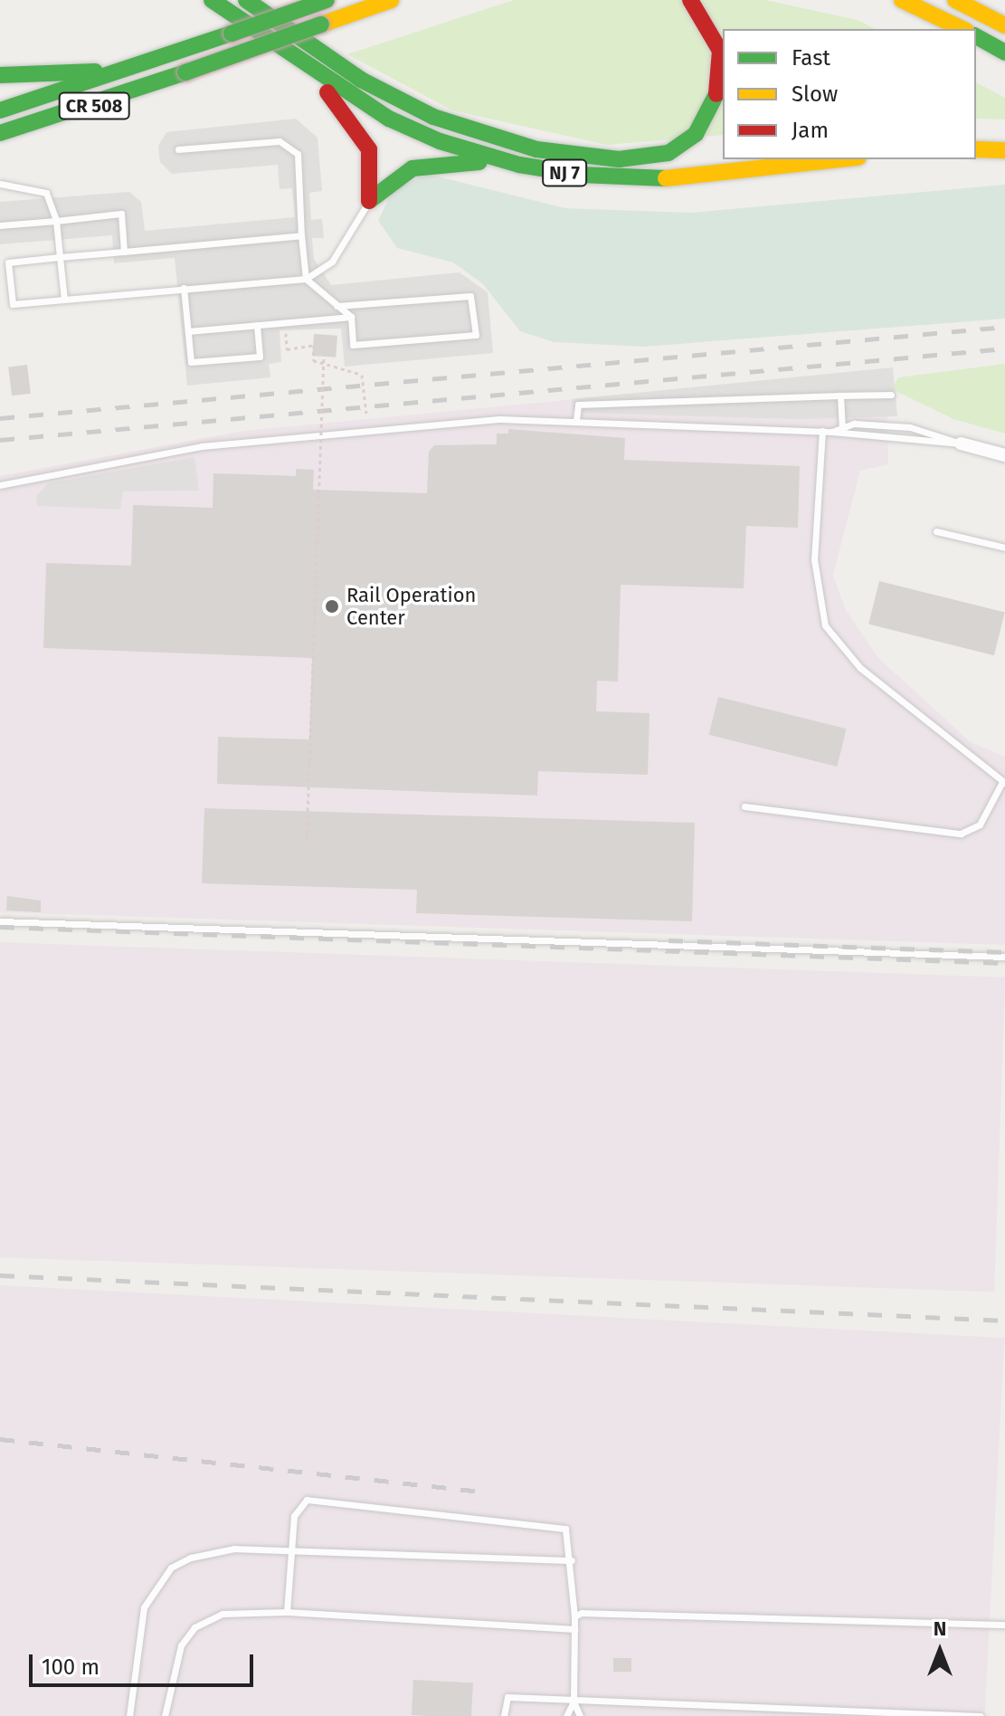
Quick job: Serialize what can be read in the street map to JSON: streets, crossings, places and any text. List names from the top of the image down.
{
  "streets": {
    "highway": ["CR 508", "NJ 7"]
  },
  "places": ["Rail Operation Center"],
  "legend": ["Fast", "Slow", "Jam"],
  "scale_bar": "100 m",
  "north": "top"
}
